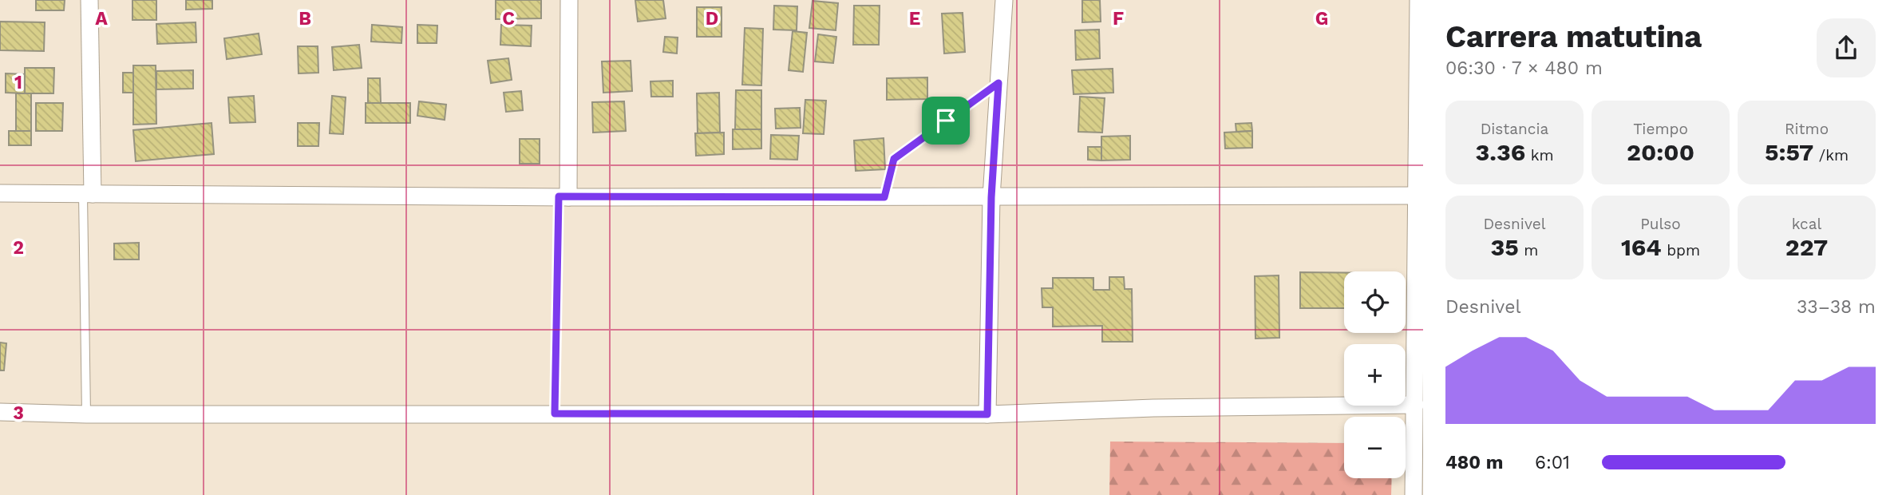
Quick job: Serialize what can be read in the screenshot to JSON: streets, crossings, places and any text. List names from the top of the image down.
{
  "page": {
    "heading": ["Carrera matutina", "06:30 · 7 × 480 m"],
    "stats": [
      ["Distancia", "3.36 km"],
      ["Tiempo", "20:00"],
      ["Ritmo", "5:57 /km"],
      ["Desnivel", "35 m"],
      ["Pulso", "164 bpm"],
      ["kcal", "227"]
    ],
    "map_buttons": ["+", "−"],
    "chart": ["Desnivel", "33–38 m"],
    "list": [
      {
        "name": "480 m",
        "note": "6:01"
      }
    ]
  },
  "grid": {
    "columns": [
      "A",
      "B",
      "C",
      "D",
      "E",
      "F",
      "G"
    ],
    "rows": ["1", "2", "3"]
  }
}
